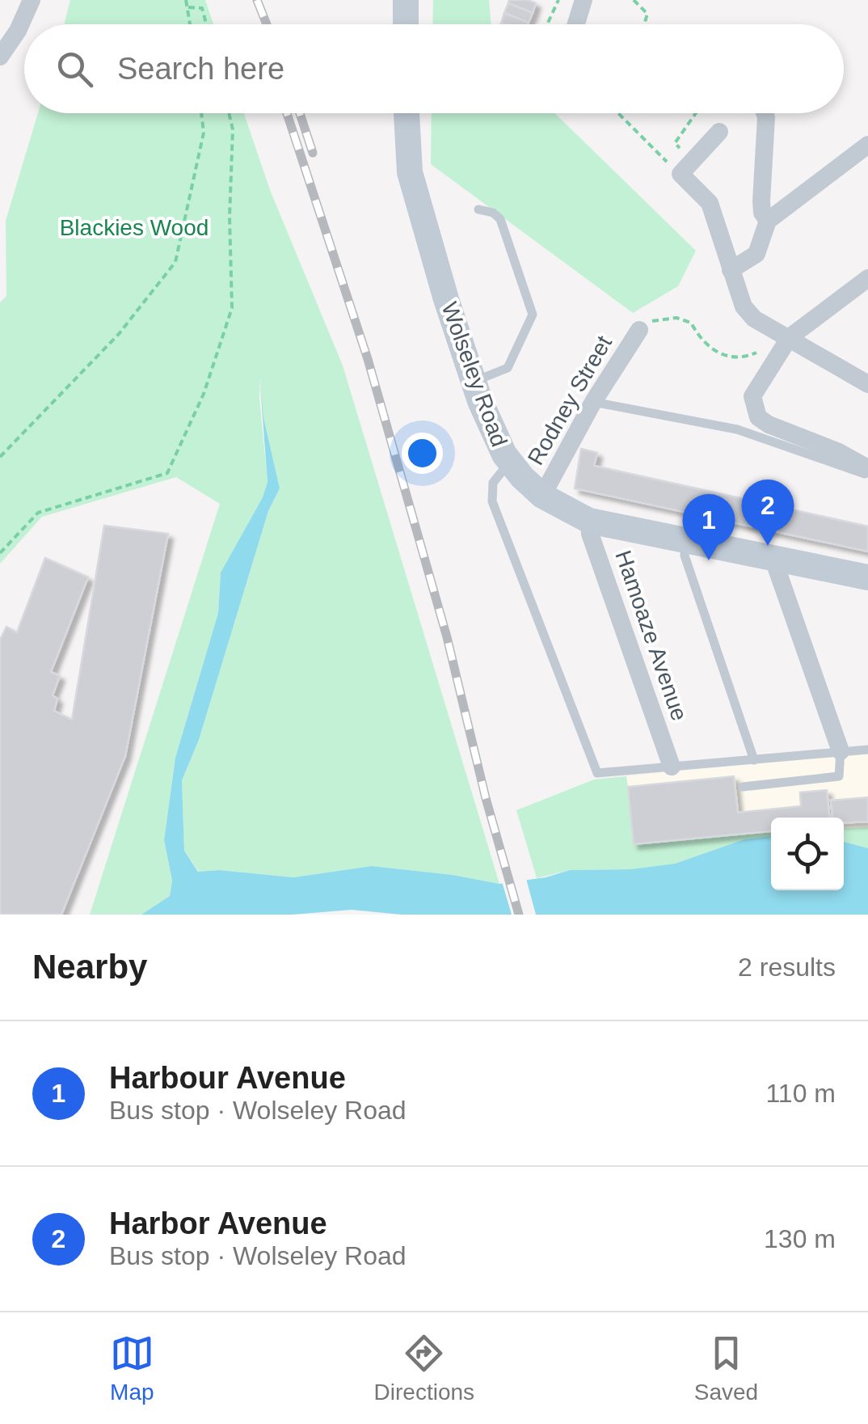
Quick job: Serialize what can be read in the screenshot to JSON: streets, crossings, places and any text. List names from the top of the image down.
{
  "streets": {
    "street": ["Wolseley Road", "Rodney Street", "Hamoaze Avenue"]
  },
  "crossings": [
    ["Wolseley Road", "Rodney Street"],
    ["Wolseley Road", "Hamoaze Avenue"]
  ],
  "parks": ["Blackies Wood"],
  "page": {
    "search": "Search here",
    "pins": ["2", "1"],
    "heading": ["Nearby", "2 results"],
    "list": [
      {
        "mark": "1",
        "name": "Harbour Avenue",
        "note": "Bus stop · Wolseley Road",
        "value": "110 m"
      },
      {
        "mark": "2",
        "name": "Harbor Avenue",
        "note": "Bus stop · Wolseley Road",
        "value": "130 m"
      }
    ],
    "nav": ["Map", "Directions", "Saved"]
  }
}
